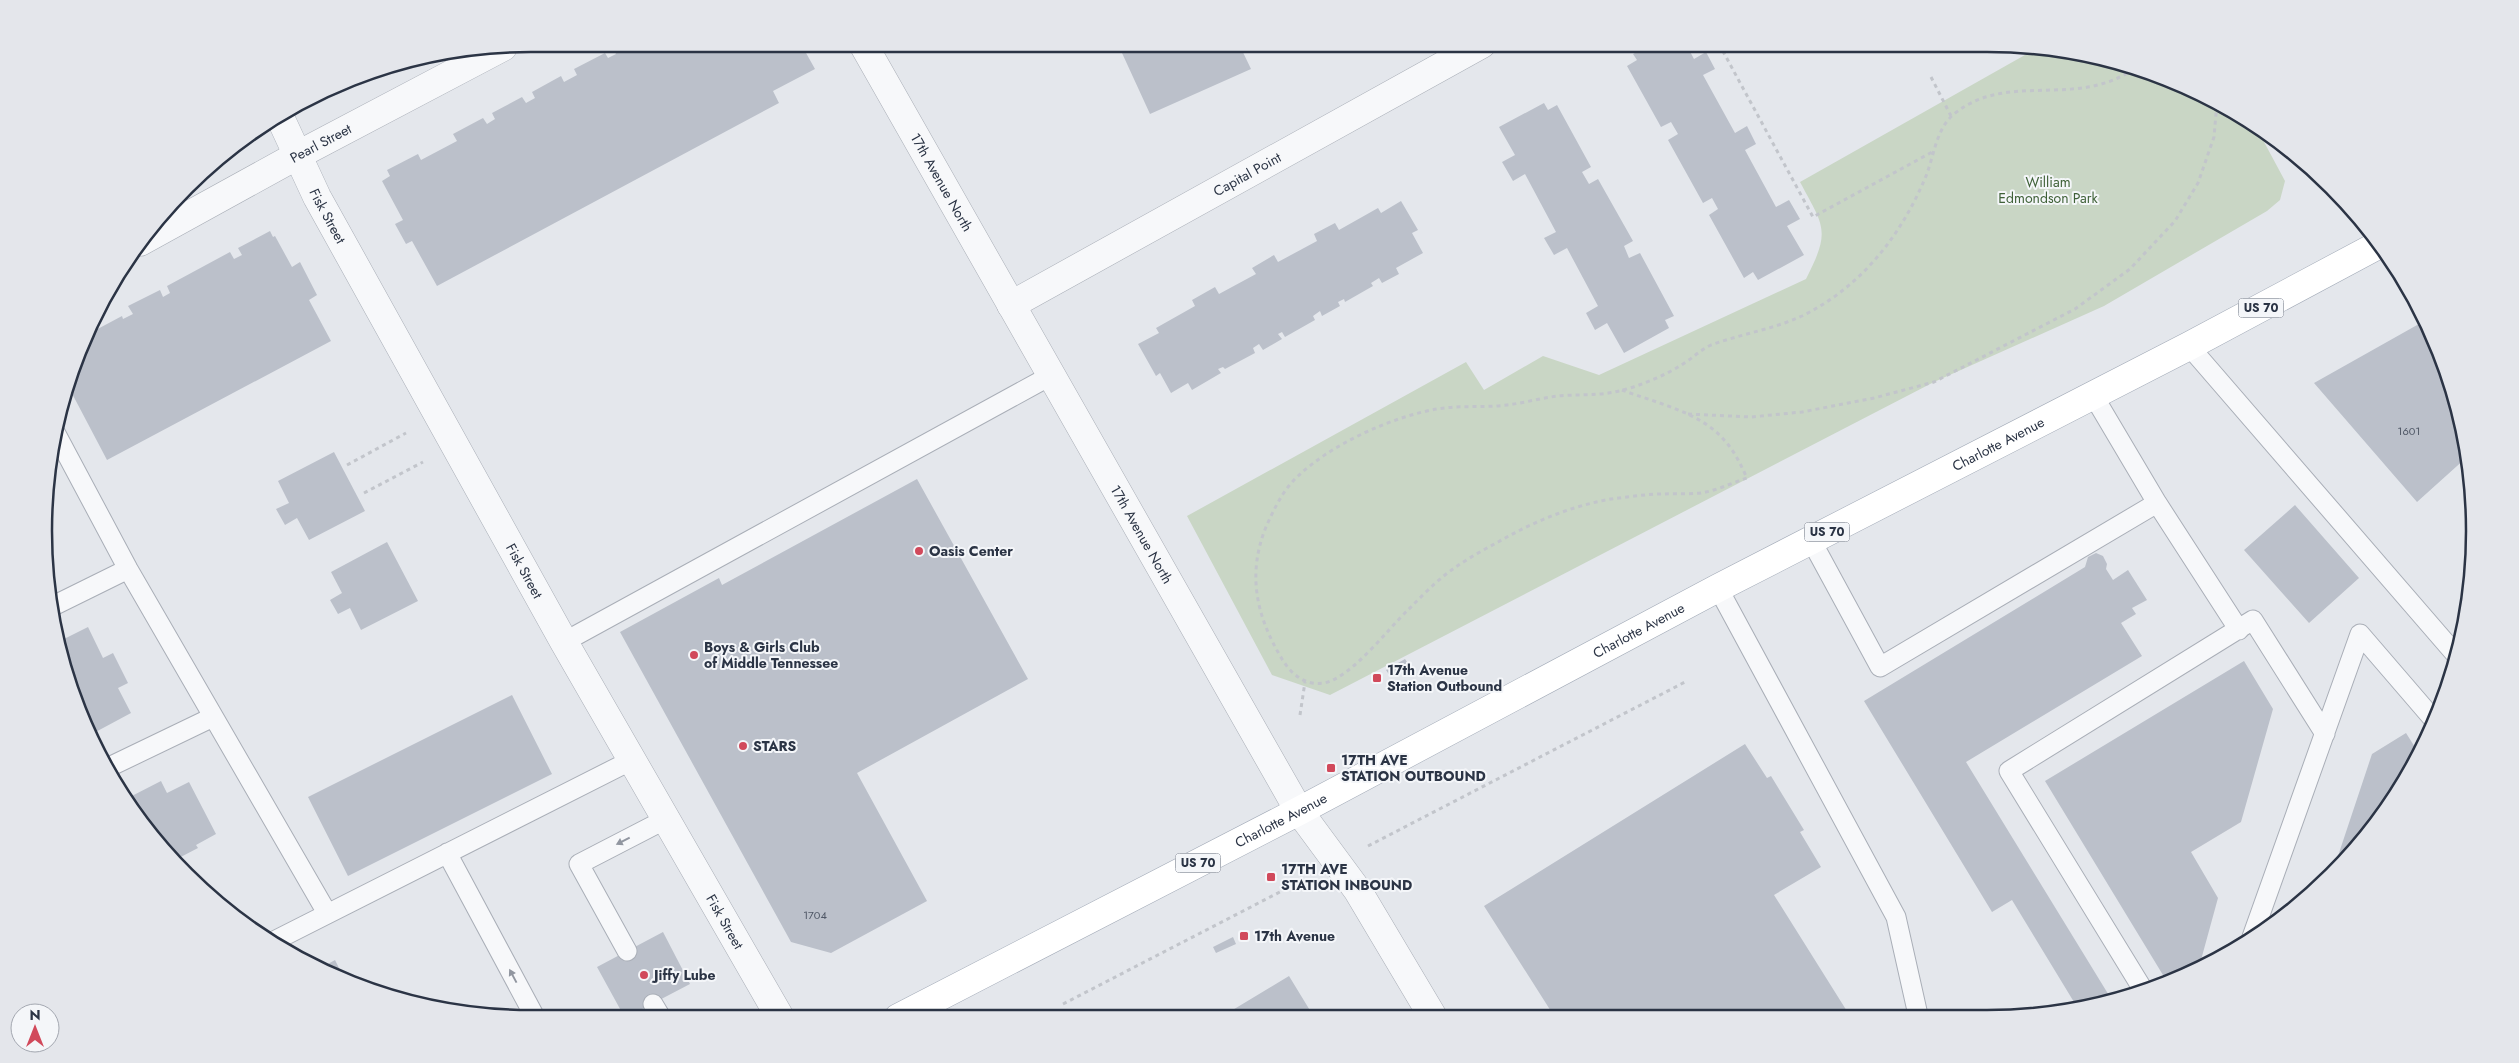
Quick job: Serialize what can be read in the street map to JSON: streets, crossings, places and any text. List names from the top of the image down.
{
  "streets": {
    "main road": ["US 70", "Charlotte Avenue"],
    "street": [
      "Pearl Street",
      "Capital Point",
      "17th Avenue North",
      "Fisk Street"
    ]
  },
  "crossings": [
    ["Pearl Street", "Fisk Street"],
    ["Capital Point", "17th Avenue North"],
    ["17th Avenue North", "Charlotte Avenue"]
  ],
  "parks": ["William Edmondson Park"],
  "places": {
    "other": [
      "Oasis Center",
      "Boys & Girls Club of Middle Tennessee",
      "STARS",
      "Jiffy Lube"
    ],
    "transit": [
      "17th Avenue Station Outbound",
      "17TH AVE STATION OUTBOUND",
      "17TH AVE STATION INBOUND",
      "17th Avenue"
    ]
  },
  "house_numbers": ["1601", "1704"],
  "north": "top"
}
